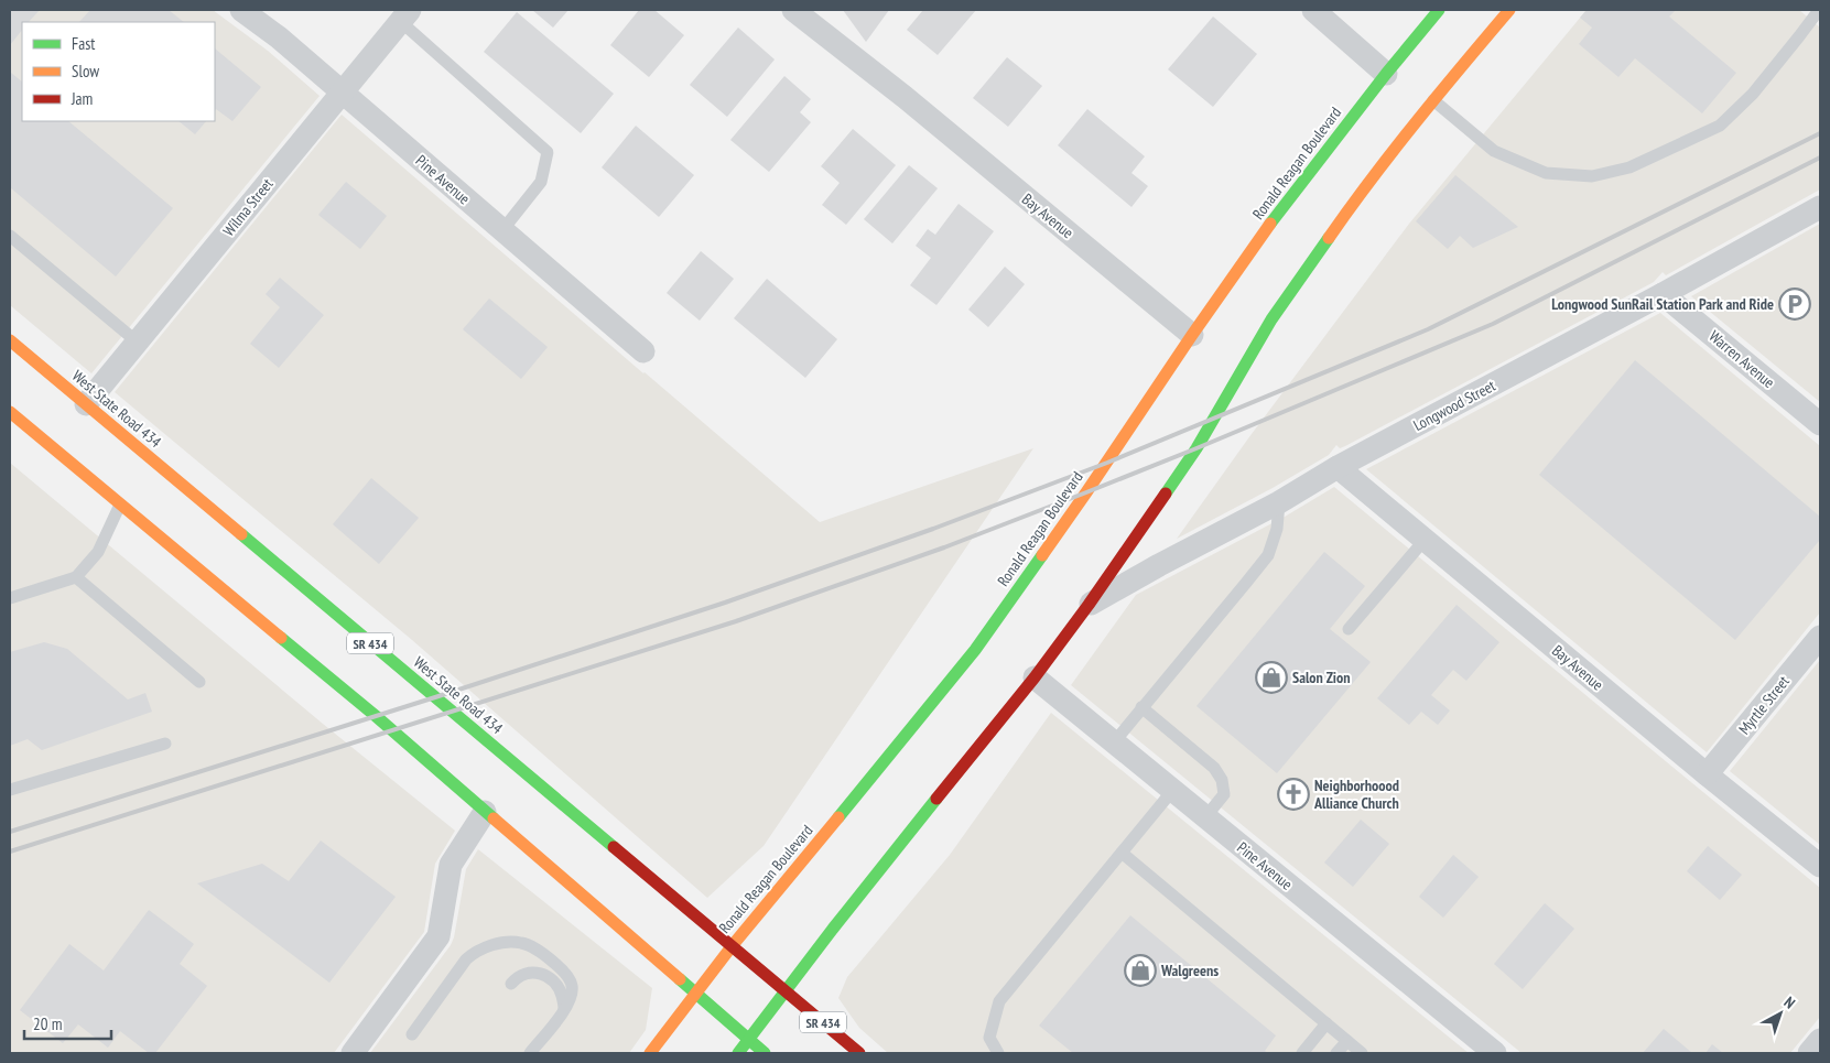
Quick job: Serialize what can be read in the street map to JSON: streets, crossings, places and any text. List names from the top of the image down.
{
  "streets": {
    "main road": ["Ronald Reagan Boulevard", "West State Road 434", "SR 434"],
    "street": [
      "Pine Avenue",
      "Wilma Street",
      "Bay Avenue",
      "Warren Avenue",
      "Longwood Street",
      "Myrtle Street"
    ]
  },
  "crossings": [
    ["Ronald Reagan Boulevard", "Bay Avenue"],
    ["Ronald Reagan Boulevard", "West State Road 434"],
    ["Pine Avenue", "Wilma Street"],
    ["Wilma Street", "West State Road 434"],
    ["Bay Avenue", "Longwood Street"],
    ["Bay Avenue", "Myrtle Street"],
    ["Warren Avenue", "Longwood Street"],
    ["West State Road 434", "SR 434"]
  ],
  "places": {
    "parking": ["Longwood SunRail Station Park and Ride"],
    "shop": ["Salon Zion", "Walgreens"],
    "church": ["Neighborhoood Alliance Church"]
  },
  "legend": ["Fast", "Slow", "Jam"],
  "scale_bar": "20 m",
  "north": "top right"
}
